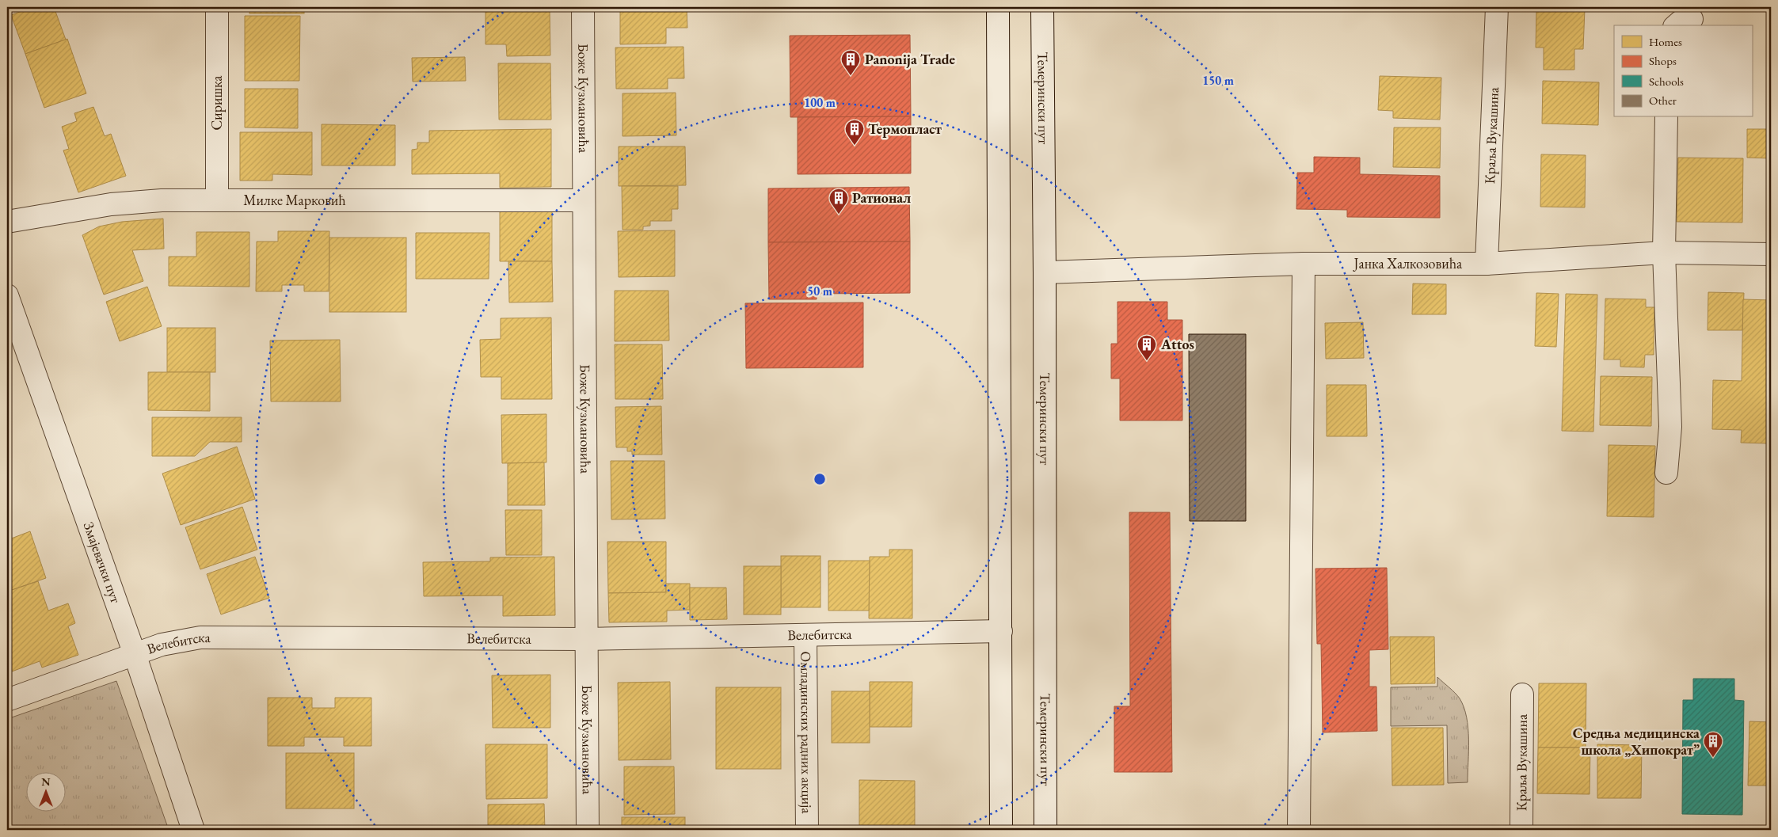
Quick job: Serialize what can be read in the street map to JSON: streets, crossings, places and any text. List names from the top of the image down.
{
  "streets": {
    "street": [
      "Боже Кузмановића",
      "Темерински пут",
      "Сиришка",
      "Краља Вукашина",
      "Милке Марковић",
      "Јанка Халкозовића",
      "Змајевачки пут",
      "Велебитска",
      "Омладинских радних акција"
    ]
  },
  "crossings": [
    ["Боже Кузмановића", "Милке Марковић"],
    ["Боже Кузмановића", "Велебитска"],
    ["Темерински пут", "Јанка Халкозовића"],
    ["Сиришка", "Милке Марковић"],
    ["Краља Вукашина", "Јанка Халкозовића"],
    ["Змајевачки пут", "Велебитска"],
    ["Велебитска", "Омладинских радних акција"]
  ],
  "places": {
    "building": [
      "Panonija Trade",
      "Термопласт",
      "Ратионал",
      "Attos",
      "Средња медицинска школа „Хипократ”"
    ]
  },
  "legend": [
    "Homes",
    "Shops",
    "Schools",
    "Other"
  ],
  "north": "top",
  "rings": ["150 m", "100 m", "50 m"]
}
